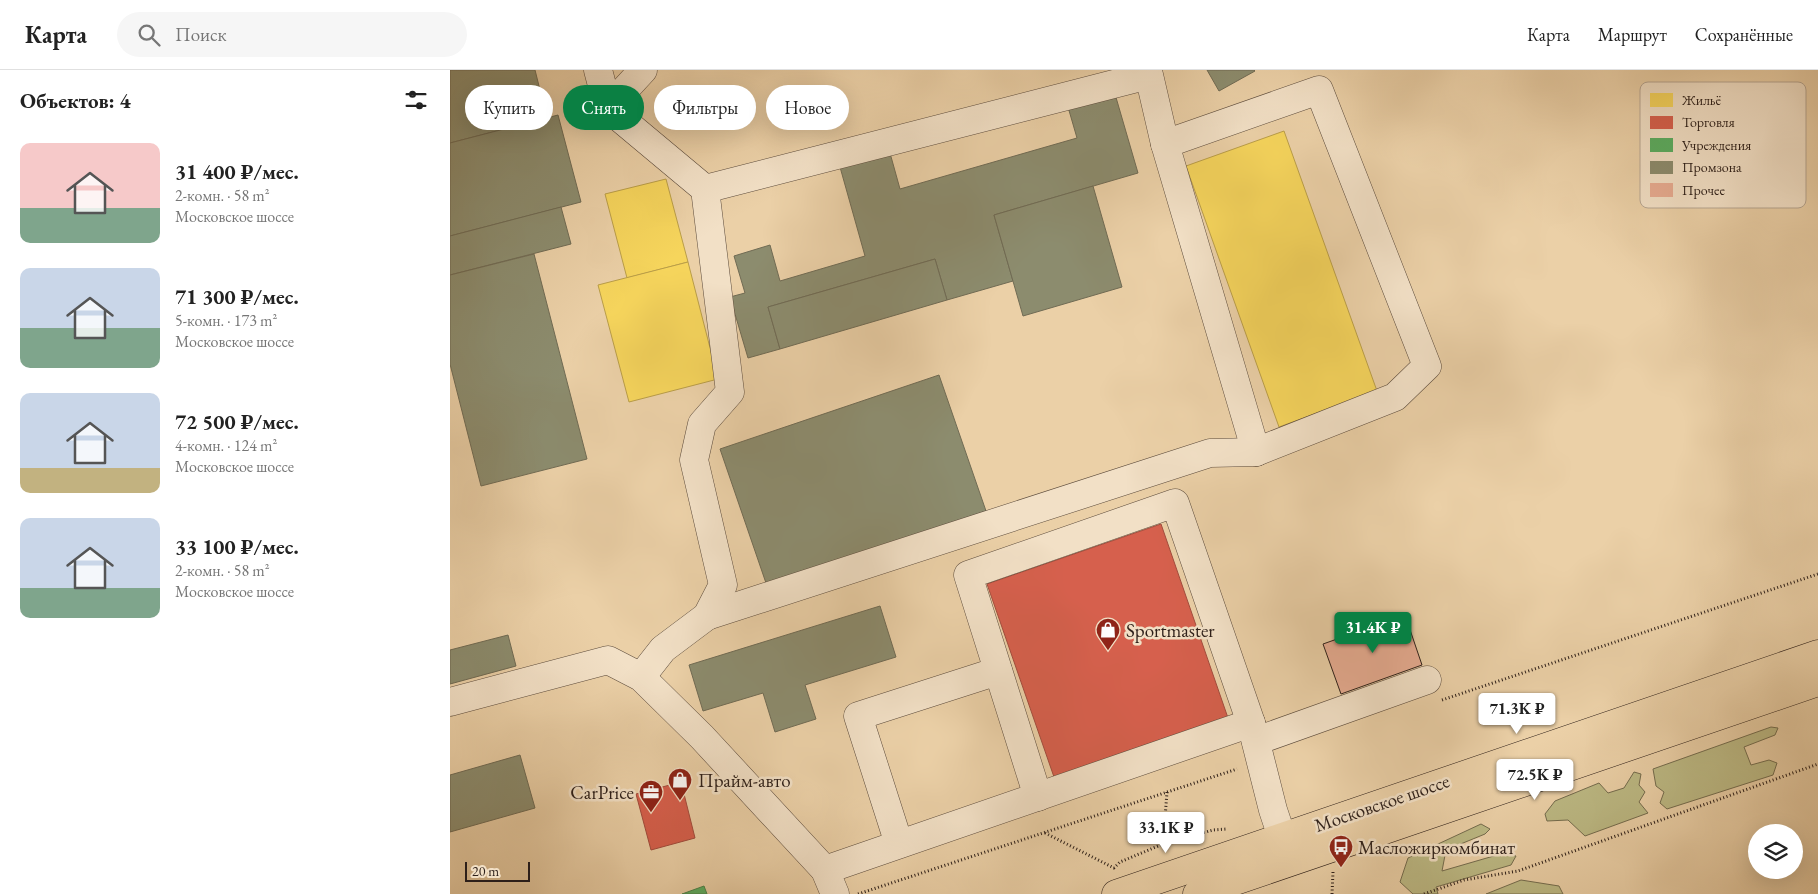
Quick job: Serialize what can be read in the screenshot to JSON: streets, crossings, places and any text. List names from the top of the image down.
{
  "streets": {
    "main road": ["Московское шоссе"]
  },
  "places": {
    "shop": ["Sportmaster", "Прайм-авто"],
    "office": ["CarPrice"],
    "bus stop": ["Масложиркомбинат"]
  },
  "legend": [
    "Жильё",
    "Торговля",
    "Учреждения",
    "Промзона",
    "Прочее"
  ],
  "scale_bar": "20 m",
  "page": {
    "header": "Карта",
    "search": "Поиск",
    "nav": ["Карта", "Маршрут", "Сохранённые"],
    "heading": "Объектов: 4",
    "chip": [
      "Купить",
      "Снять",
      "Фильтры",
      "Новое"
    ],
    "list": [
      {
        "name": "31 400 ₽/мес.",
        "note": "2-комн. · 58 m² · Московское шоссе"
      },
      {
        "name": "71 300 ₽/мес.",
        "note": "5-комн. · 173 m² · Московское шоссе"
      },
      {
        "name": "72 500 ₽/мес.",
        "note": "4-комн. · 124 m² · Московское шоссе"
      },
      {
        "name": "33 100 ₽/мес.",
        "note": "2-комн. · 58 m² · Московское шоссе"
      }
    ],
    "price": [
      "31.4K ₽",
      "71.3K ₽",
      "72.5K ₽",
      "33.1K ₽"
    ],
    "scale": "20 m"
  }
}
